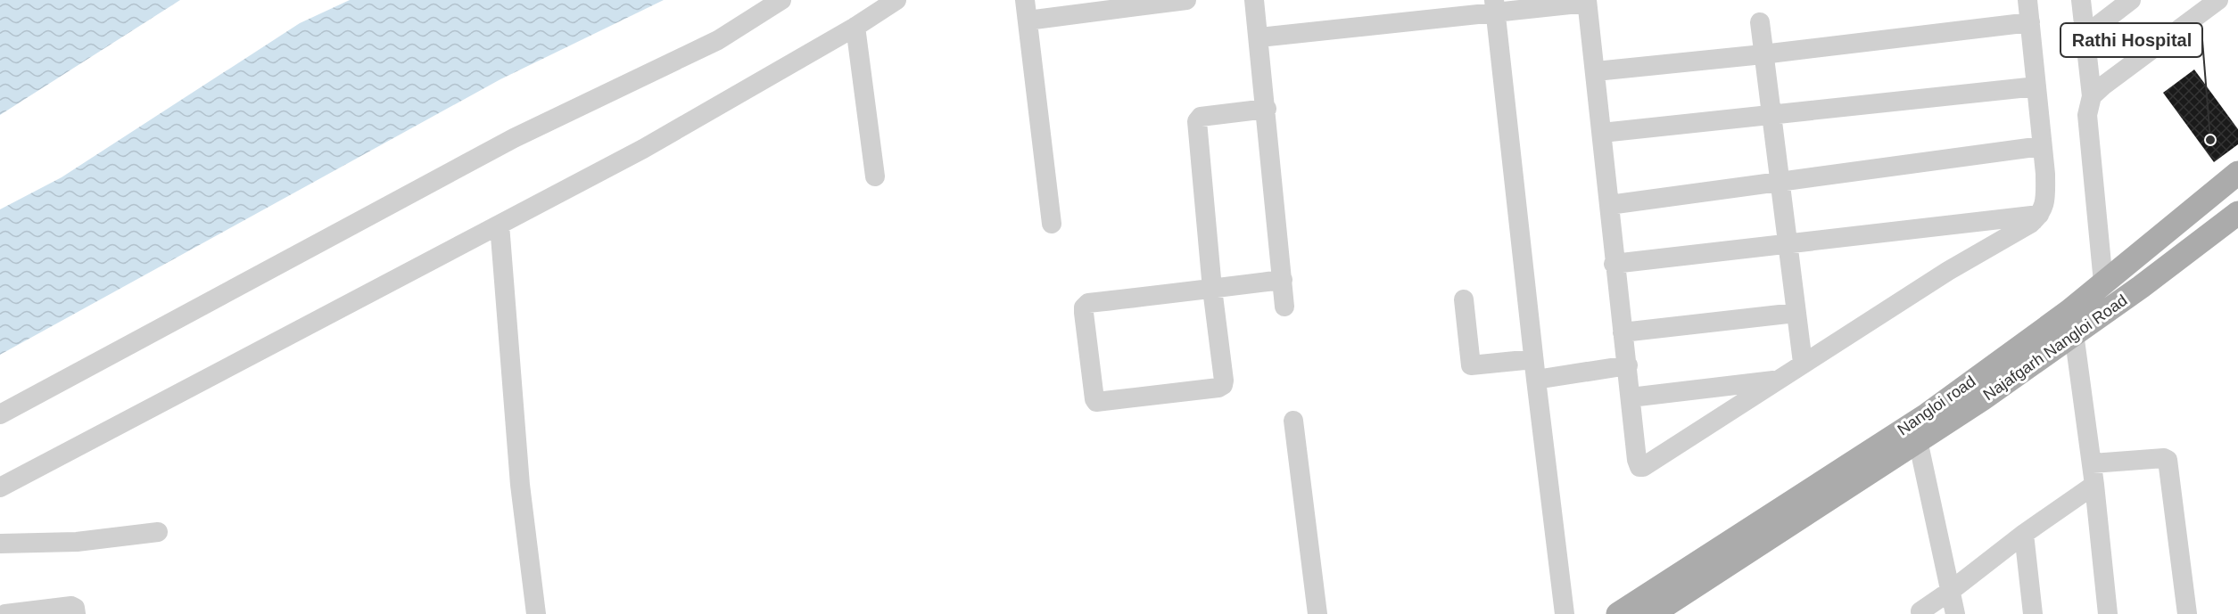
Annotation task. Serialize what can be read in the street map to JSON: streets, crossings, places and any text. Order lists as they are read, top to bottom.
{
  "streets": {
    "main road": ["Najafgarh Nangloi Road", "Nangloi road"]
  },
  "crossings": [
    ["Najafgarh Nangloi Road", "Nangloi road"]
  ],
  "places": ["Rathi Hospital"]
}
